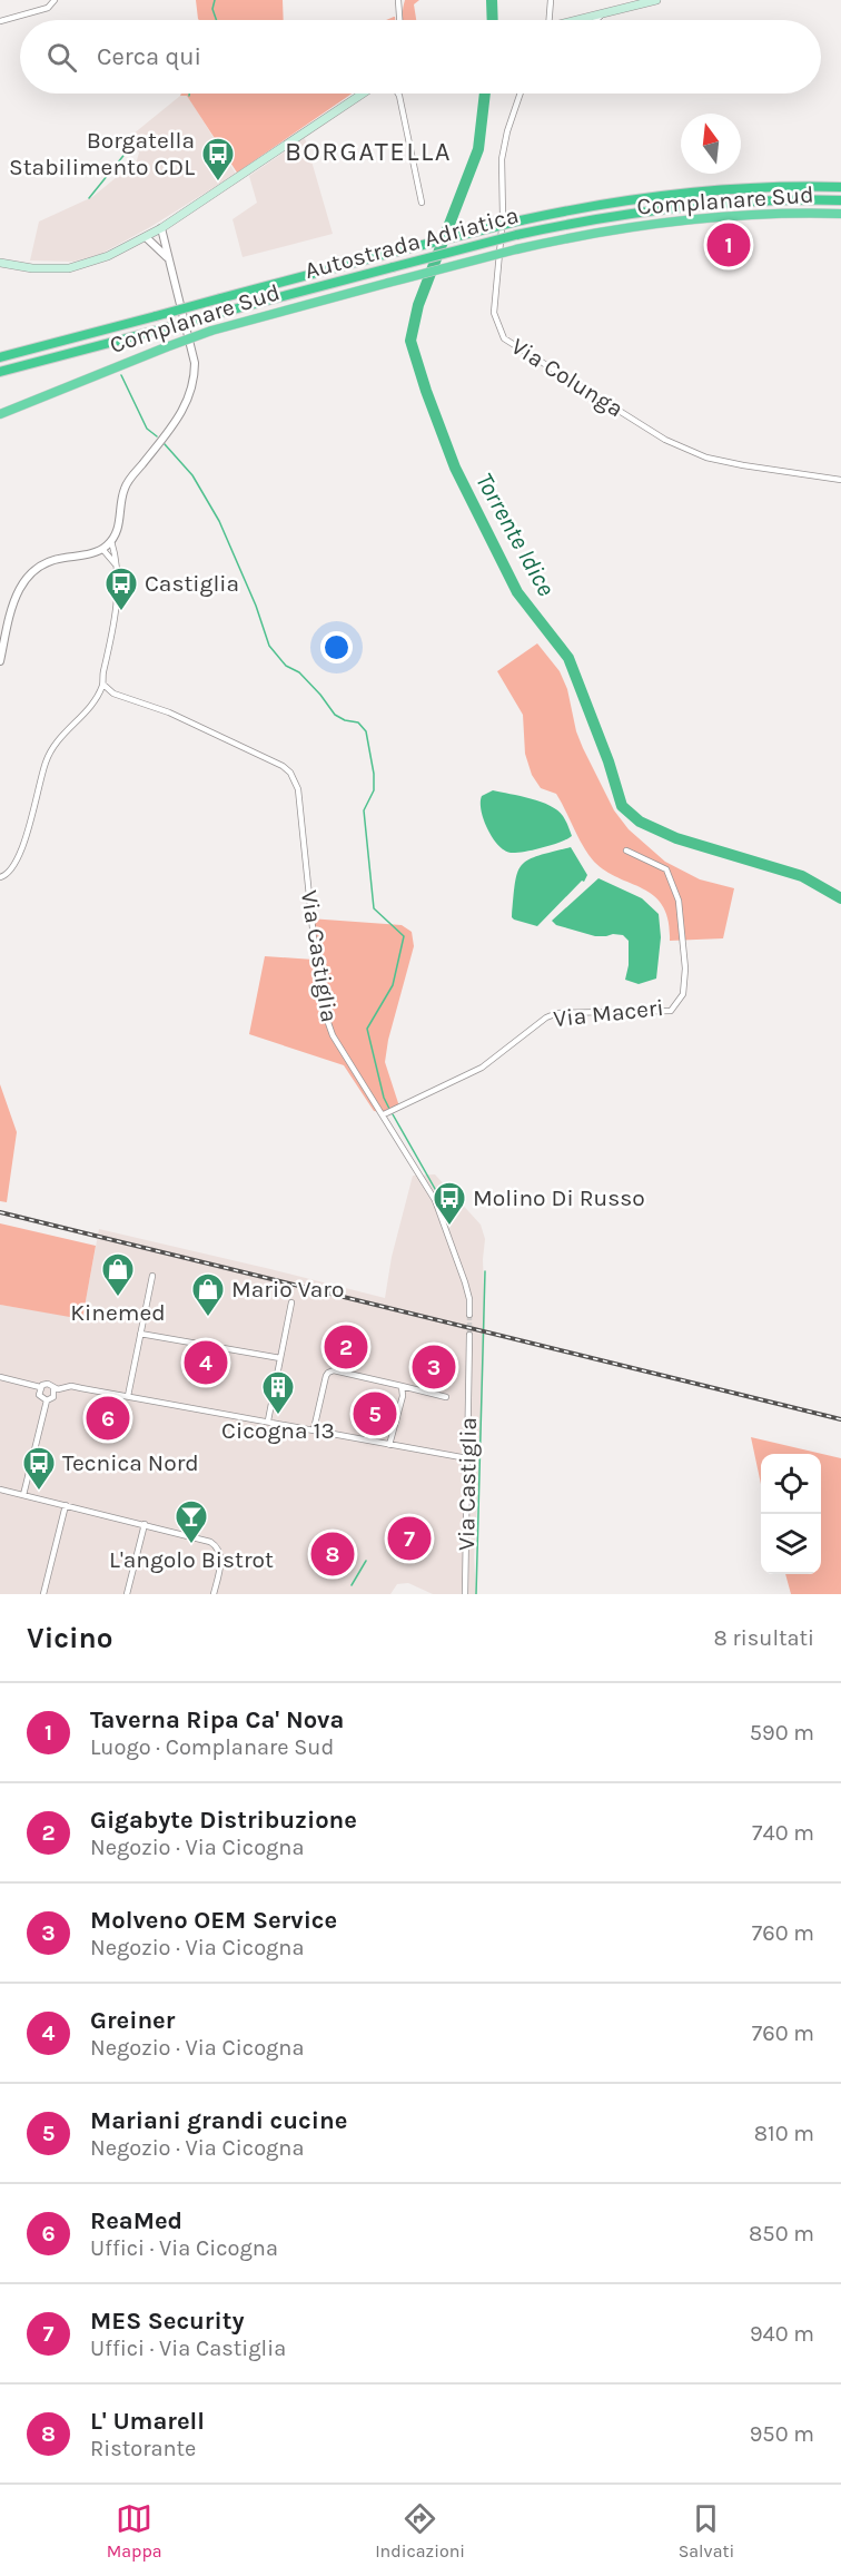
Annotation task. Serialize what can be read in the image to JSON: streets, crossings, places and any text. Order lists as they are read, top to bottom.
{
  "streets": {
    "highway": ["Complanare Sud", "Autostrada Adriatica"],
    "street": ["Via Colunga", "Via Castiglia", "Via Maceri"]
  },
  "crossings": [
    ["Via Castiglia", "Via Maceri"]
  ],
  "districts": ["BORGATELLA"],
  "water": ["Torrente Idice"],
  "places": {
    "bus stop": [
      "Borgatella Stabilimento CDL",
      "Castiglia",
      "Molino Di Russo",
      "Tecnica Nord"
    ],
    "shop": ["Kinemed", "Mario Varo"],
    "building": ["Cicogna 13"],
    "bar": ["L'angolo Bistrot"]
  },
  "north": "top",
  "page": {
    "search": "Cerca qui",
    "pins": [
      "1",
      "2",
      "4",
      "3",
      "5",
      "6",
      "7",
      "8"
    ],
    "heading": ["Vicino", "8 risultati"],
    "list": [
      {
        "mark": "1",
        "name": "Taverna Ripa Ca' Nova",
        "note": "Luogo · Complanare Sud",
        "value": "590 m"
      },
      {
        "mark": "2",
        "name": "Gigabyte Distribuzione",
        "note": "Negozio · Via Cicogna",
        "value": "740 m"
      },
      {
        "mark": "3",
        "name": "Molveno OEM Service",
        "note": "Negozio · Via Cicogna",
        "value": "760 m"
      },
      {
        "mark": "4",
        "name": "Greiner",
        "note": "Negozio · Via Cicogna",
        "value": "760 m"
      },
      {
        "mark": "5",
        "name": "Mariani grandi cucine",
        "note": "Negozio · Via Cicogna",
        "value": "810 m"
      },
      {
        "mark": "6",
        "name": "ReaMed",
        "note": "Uffici · Via Cicogna",
        "value": "850 m"
      },
      {
        "mark": "7",
        "name": "MES Security",
        "note": "Uffici · Via Castiglia",
        "value": "940 m"
      },
      {
        "mark": "8",
        "name": "L' Umarell",
        "note": "Ristorante",
        "value": "950 m"
      }
    ],
    "nav": ["Mappa", "Indicazioni", "Salvati"]
  }
}
